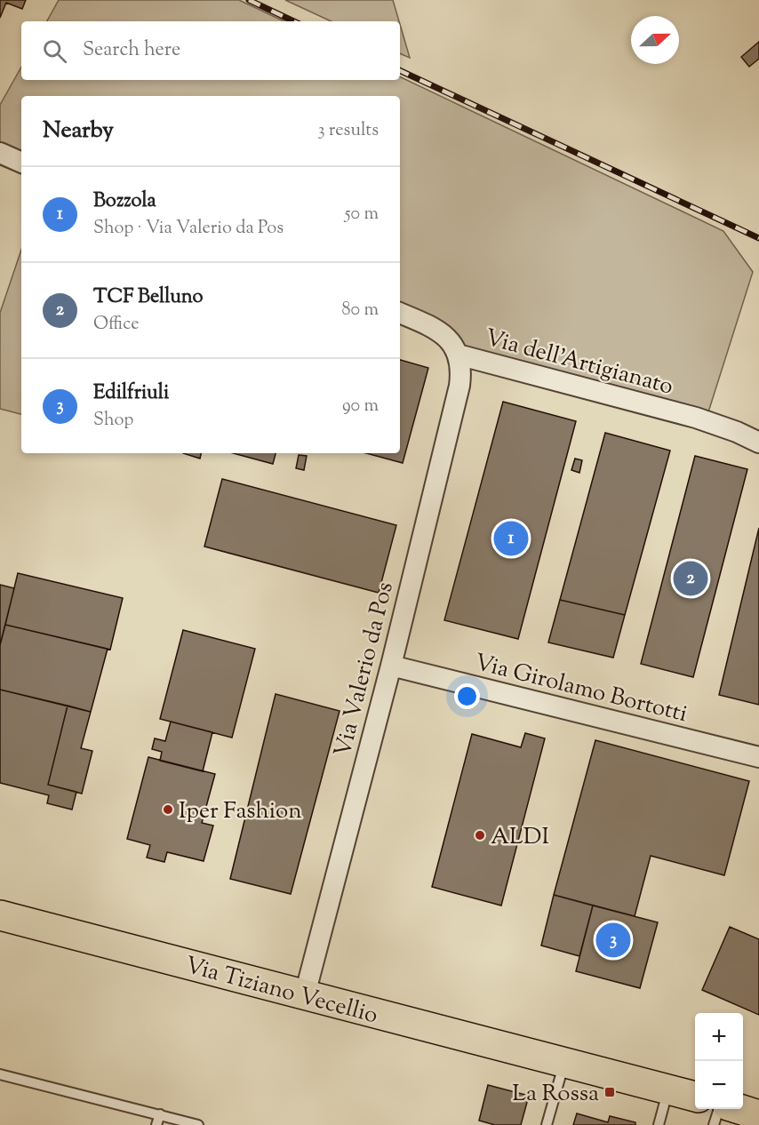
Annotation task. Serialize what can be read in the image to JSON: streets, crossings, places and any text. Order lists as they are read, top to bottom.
{
  "streets": {
    "main road": ["Via Tiziano Vecellio"],
    "street": ["Via dell'Artigianato", "Via Valerio da Pos", "Via Girolamo Bortotti"]
  },
  "crossings": [
    ["Via dell'Artigianato", "Via Valerio da Pos"],
    ["Via Valerio da Pos", "Via Girolamo Bortotti"],
    ["Via Valerio da Pos", "Via Tiziano Vecellio"]
  ],
  "places": {
    "other": ["Iper Fashion", "ALDI"],
    "transit": ["La Rossa"]
  },
  "north": "right",
  "page": {
    "search": "Search here",
    "heading": ["Nearby", "3 results"],
    "list": [
      {
        "mark": "1",
        "name": "Bozzola",
        "note": "Shop · Via Valerio da Pos",
        "value": "50 m"
      },
      {
        "mark": "2",
        "name": "TCF Belluno",
        "note": "Office",
        "value": "80 m"
      },
      {
        "mark": "3",
        "name": "Edilfriuli",
        "note": "Shop",
        "value": "90 m"
      }
    ],
    "pins": ["1", "2", "3"],
    "map_buttons": ["+", "−"]
  }
}
